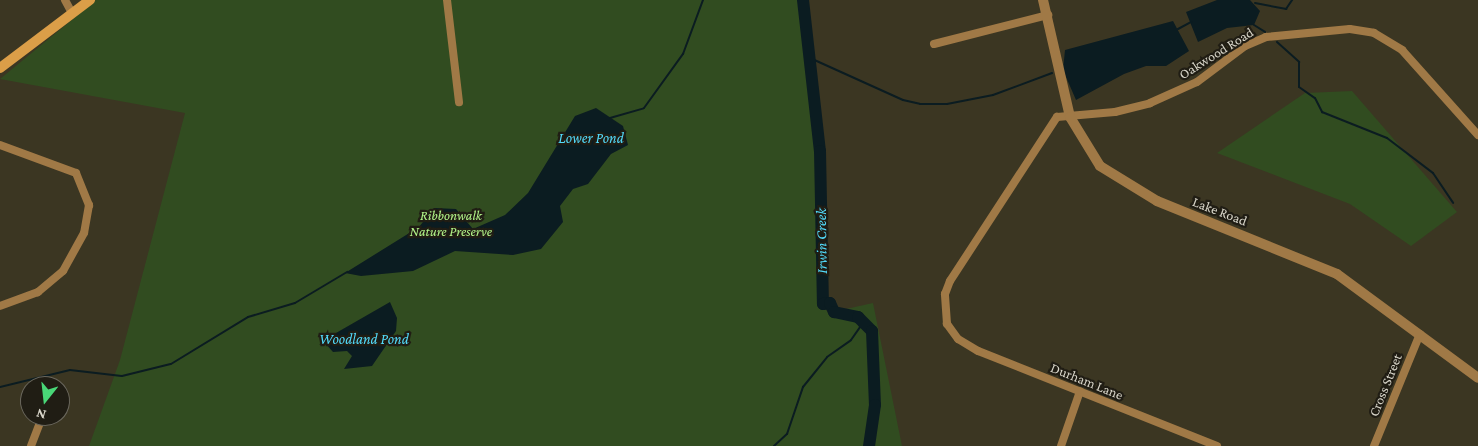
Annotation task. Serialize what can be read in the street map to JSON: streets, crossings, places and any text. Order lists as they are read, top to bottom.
{
  "streets": {
    "street": [
      "Oakwood Road",
      "Lake Road",
      "Durham Lane",
      "Cross Street"
    ]
  },
  "crossings": [
    ["Oakwood Road", "Lake Road"],
    ["Oakwood Road", "Durham Lane"],
    ["Lake Road", "Durham Lane"],
    ["Lake Road", "Cross Street"]
  ],
  "water": ["Lower Pond", "Irwin Creek", "Woodland Pond"],
  "parks": ["Ribbonwalk Nature Preserve"],
  "north": "bottom"
}
